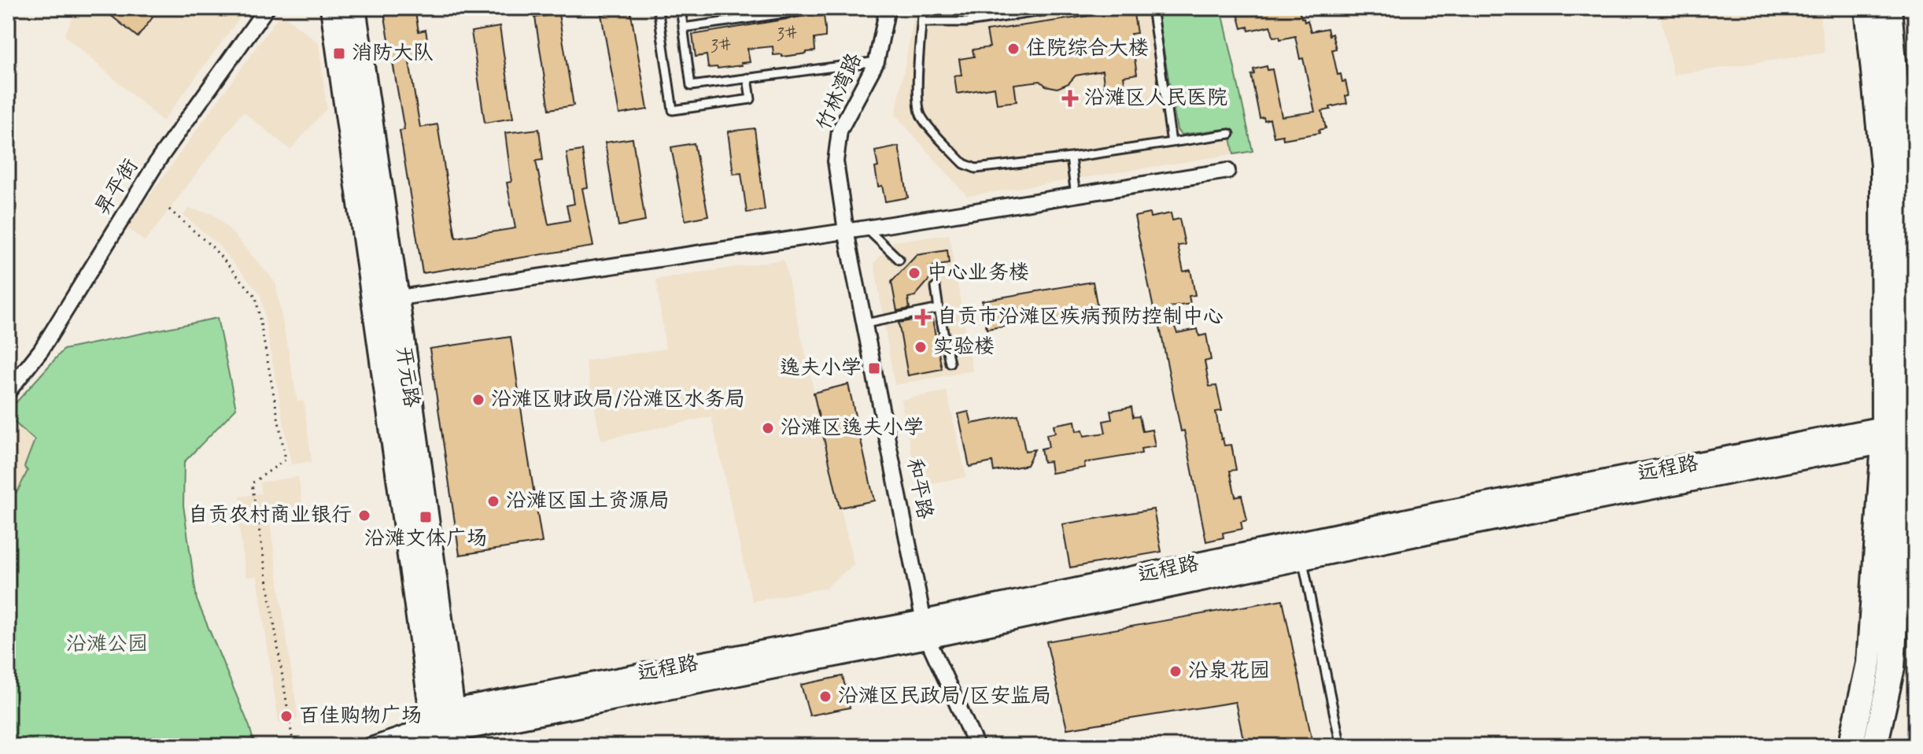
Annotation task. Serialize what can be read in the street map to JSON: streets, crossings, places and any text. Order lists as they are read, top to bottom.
{
  "streets": {
    "main road": ["开元路", "远程路"],
    "street": ["竹林湾路", "昇平街", "和平路"]
  },
  "crossings": [
    ["竹林湾路", "和平路"],
    ["开元路", "远程路"],
    ["远程路", "和平路"]
  ],
  "parks": ["沿滩公园"],
  "places": {
    "other": [
      "住院综合大楼",
      "中心业务楼",
      "实验楼",
      "沿滩区财政局/沿滩区水务局",
      "沿滩区逸夫小学",
      "沿滩区国土资源局",
      "自贡农村商业银行",
      "沿泉花园",
      "沿滩区民政局/区安监局",
      "百佳购物广场"
    ],
    "transit": ["消防大队", "逸夫小学", "沿滩文体广场"],
    "health": ["沿滩区人民医院", "自贡市沿滩区疾病预防控制中心"]
  },
  "house_numbers": ["3#", "3#"]
}
